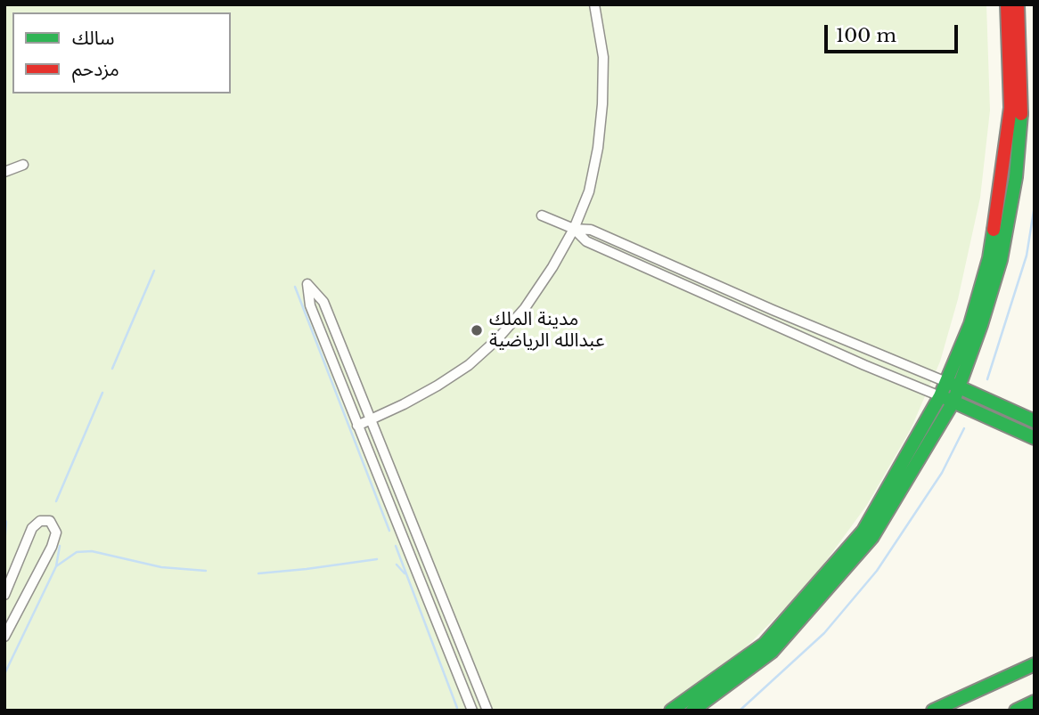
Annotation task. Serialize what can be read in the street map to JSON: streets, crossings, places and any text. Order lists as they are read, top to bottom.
{
  "places": ["مدينة الملك عبدالله الرياضية"],
  "legend": ["سالك", "مزدحم"],
  "scale_bar": "100 m"
}
